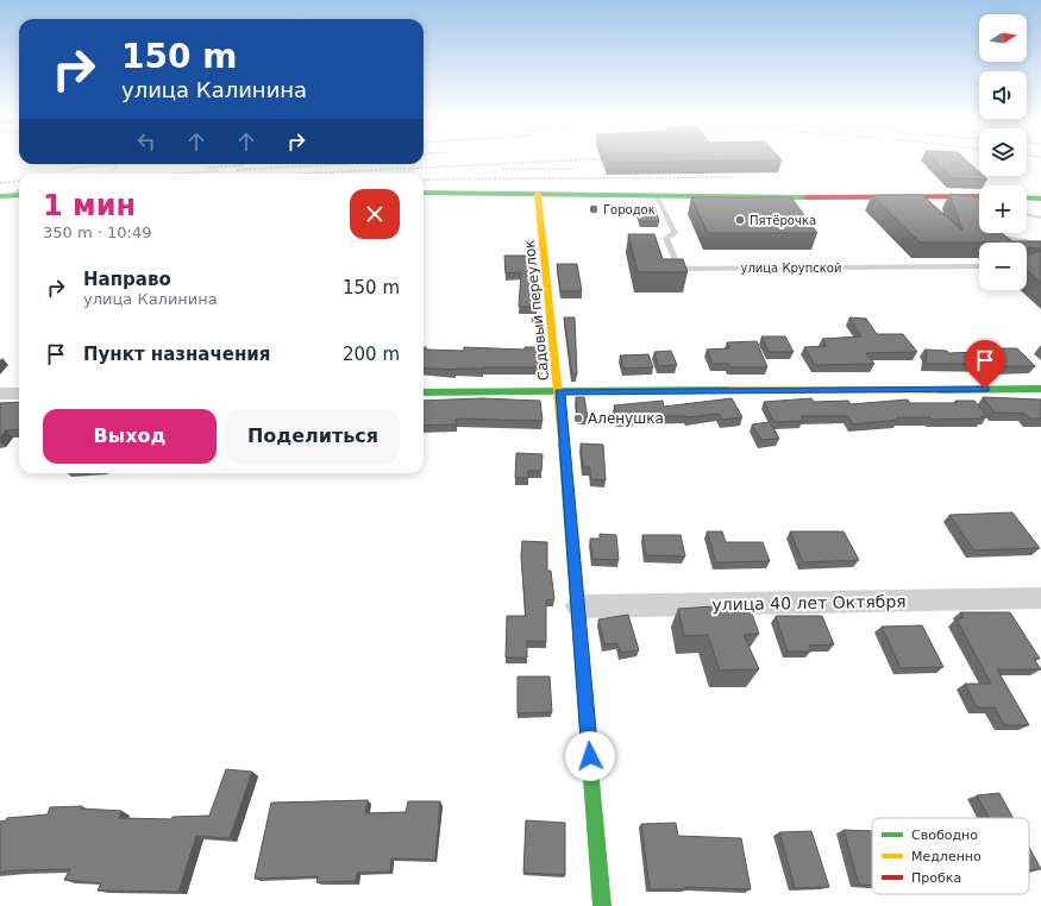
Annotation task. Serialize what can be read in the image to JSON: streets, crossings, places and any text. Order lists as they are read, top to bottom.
{
  "streets": {
    "street": ["Садовый переулок", "улица 40 лет Октября"],
    "lane": ["улица Крупской"]
  },
  "crossings": [
    ["Садовый переулок", "улица 40 лет Октября"]
  ],
  "places": ["Городок", "Пятёрочка", "Аленушка"],
  "legend": ["Свободно", "Медленно", "Пробка"],
  "north": "right",
  "page": {
    "map_buttons": ["+", "−"],
    "turn": ["150 m", "улица Калинина"],
    "heading": ["1 мин", "350 m · 10:49"],
    "list": [
      {
        "name": "Направо",
        "note": "улица Калинина",
        "value": "150 m"
      },
      {
        "name": "Пункт назначения",
        "value": "200 m"
      }
    ],
    "buttons": ["Выход", "Поделиться"]
  }
}
